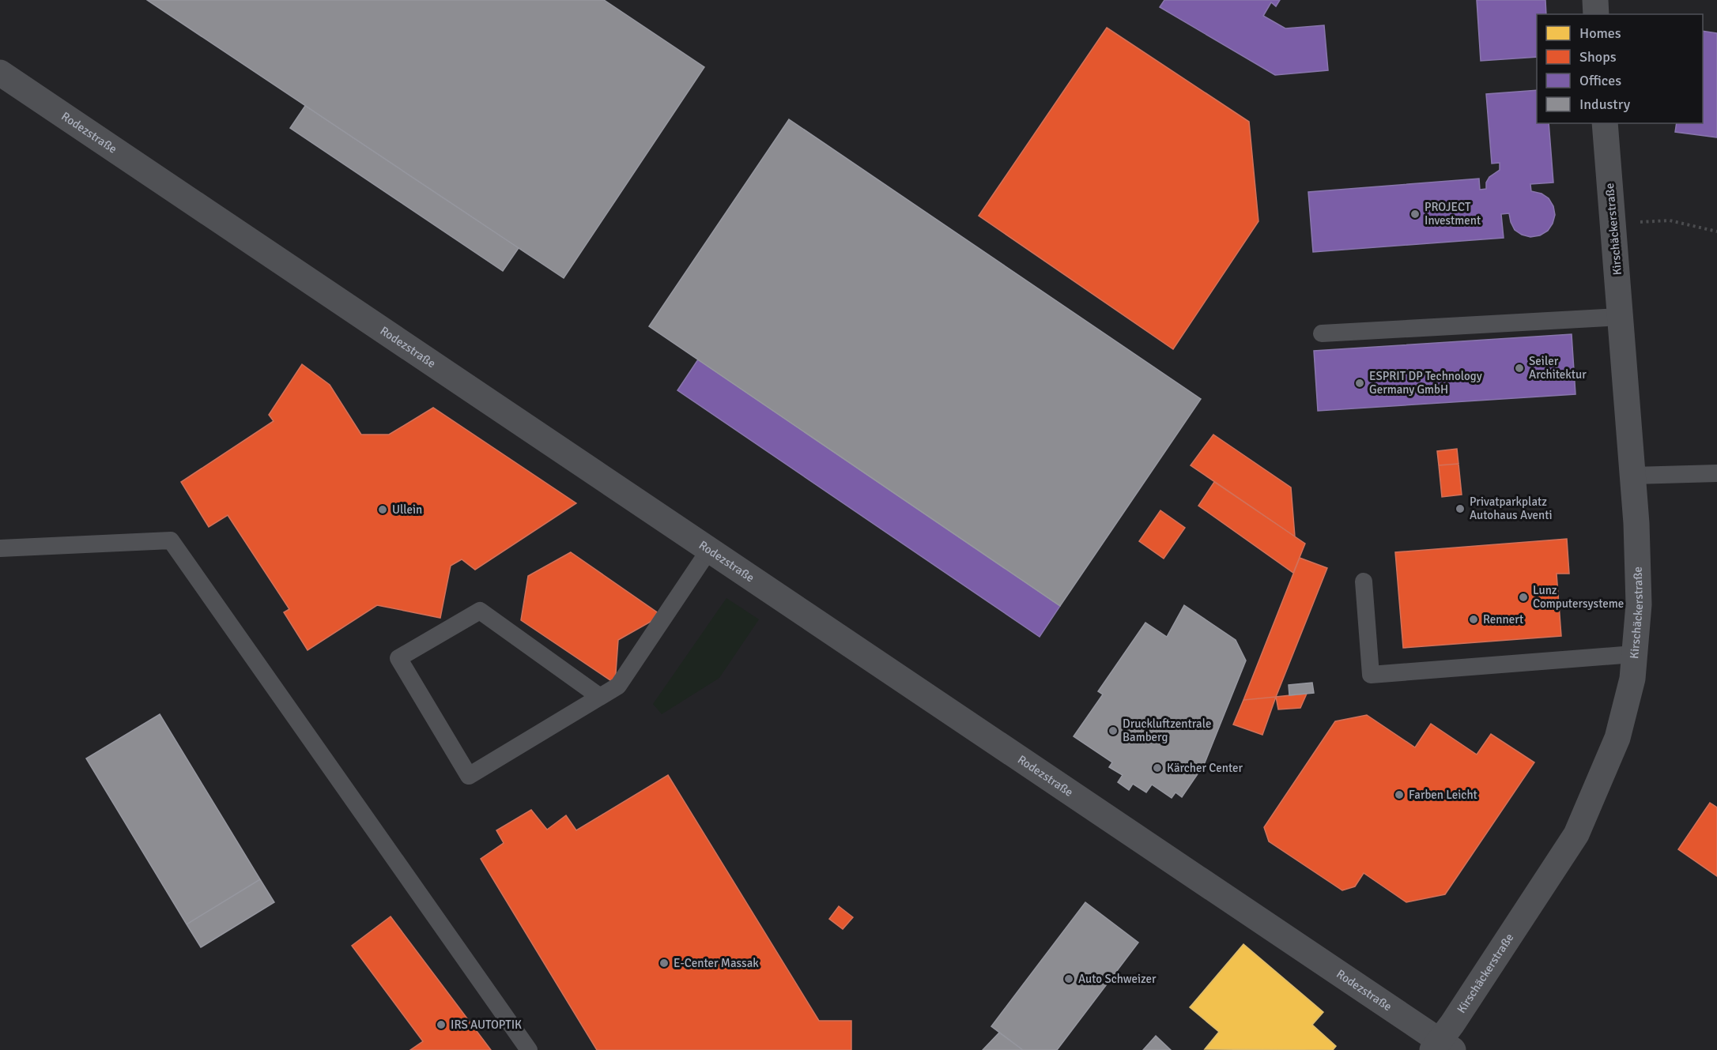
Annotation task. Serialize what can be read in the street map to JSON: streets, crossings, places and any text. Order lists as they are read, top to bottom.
{
  "streets": {
    "street": ["Rodezstraße", "Kirschäckerstraße"]
  },
  "crossings": [
    ["Rodezstraße", "Kirschäckerstraße"]
  ],
  "places": [
    "PROJECT Investment",
    "Seiler Architektur",
    "ESPRIT DP Technology Germany GmbH",
    "Privatparkplatz Autohaus Aventi",
    "Ullein",
    "Lunz Computersysteme",
    "Rennert",
    "Druckluftzentrale Bamberg",
    "Kärcher Center",
    "Farben Leicht",
    "E-Center Massak",
    "Auto Schweizer",
    "IRS AUTOPTIK"
  ],
  "legend": [
    "Homes",
    "Shops",
    "Offices",
    "Industry"
  ]
}
